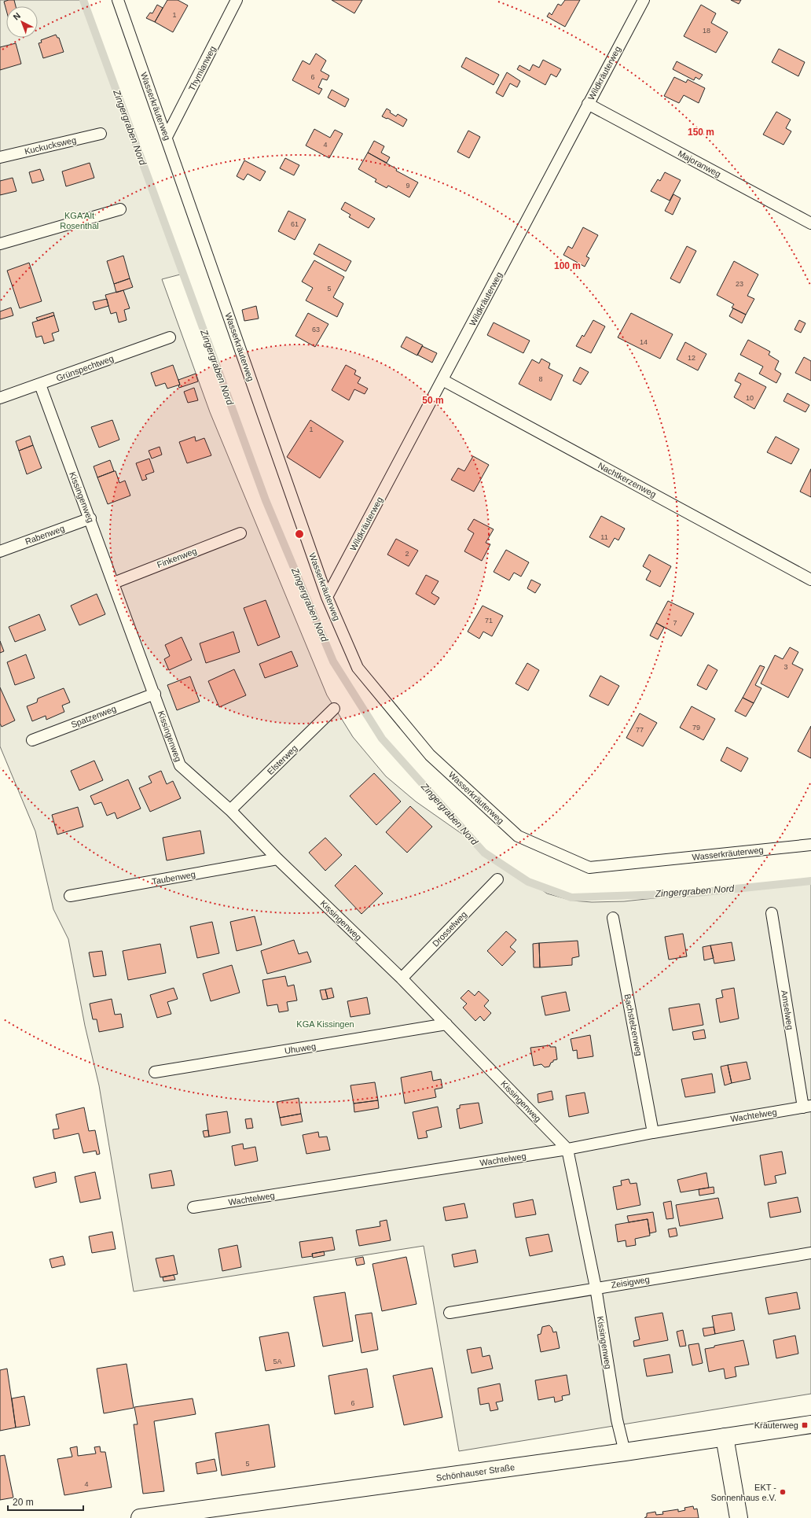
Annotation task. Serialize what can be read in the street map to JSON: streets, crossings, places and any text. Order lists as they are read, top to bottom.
{
  "streets": {
    "street": ["Schönhauser Straße"],
    "lane": [
      "Thymianweg",
      "Wildkräuterweg",
      "Wasserkräuterweg",
      "Kuckucksweg",
      "Majoranweg",
      "Grünspechtweg",
      "Nachtkerzenweg",
      "Kissingenweg",
      "Rabenweg",
      "Finkenweg",
      "Spatzenweg",
      "Elsterweg",
      "Taubenweg",
      "Drosselweg",
      "Amselweg",
      "Bachstelzenweg",
      "Uhuweg",
      "Wachtelweg",
      "Zeisigweg"
    ]
  },
  "crossings": [
    ["Thymianweg", "Wasserkräuterweg"],
    ["Wildkräuterweg", "Wasserkräuterweg"],
    ["Wildkräuterweg", "Majoranweg"],
    ["Wildkräuterweg", "Nachtkerzenweg"],
    ["Grünspechtweg", "Kissingenweg"],
    ["Kissingenweg", "Rabenweg"],
    ["Kissingenweg", "Finkenweg"],
    ["Kissingenweg", "Spatzenweg"],
    ["Kissingenweg", "Elsterweg"],
    ["Kissingenweg", "Taubenweg"],
    ["Kissingenweg", "Drosselweg"],
    ["Kissingenweg", "Uhuweg"],
    ["Kissingenweg", "Wachtelweg"],
    ["Kissingenweg", "Zeisigweg"],
    ["Kissingenweg", "Schönhauser Straße"],
    ["Amselweg", "Wachtelweg"],
    ["Bachstelzenweg", "Wachtelweg"]
  ],
  "water": ["Zingergraben Nord"],
  "parks": ["KGA Alt Rosenthal", "KGA Kissingen"],
  "places": {
    "transit": ["Kräuterweg"],
    "other": ["EKT - Sonnenhaus e.V."]
  },
  "house_numbers": [
    "1",
    "18",
    "6",
    "4",
    "9",
    "61",
    "23",
    "5",
    "63",
    "14",
    "12",
    "8",
    "10",
    "1",
    "11",
    "2",
    "71",
    "7",
    "3",
    "79",
    "77",
    "5A",
    "6",
    "5",
    "4"
  ],
  "scale_bar": "20 m",
  "north": "top left",
  "rings": ["150 m", "100 m", "50 m"]
}
